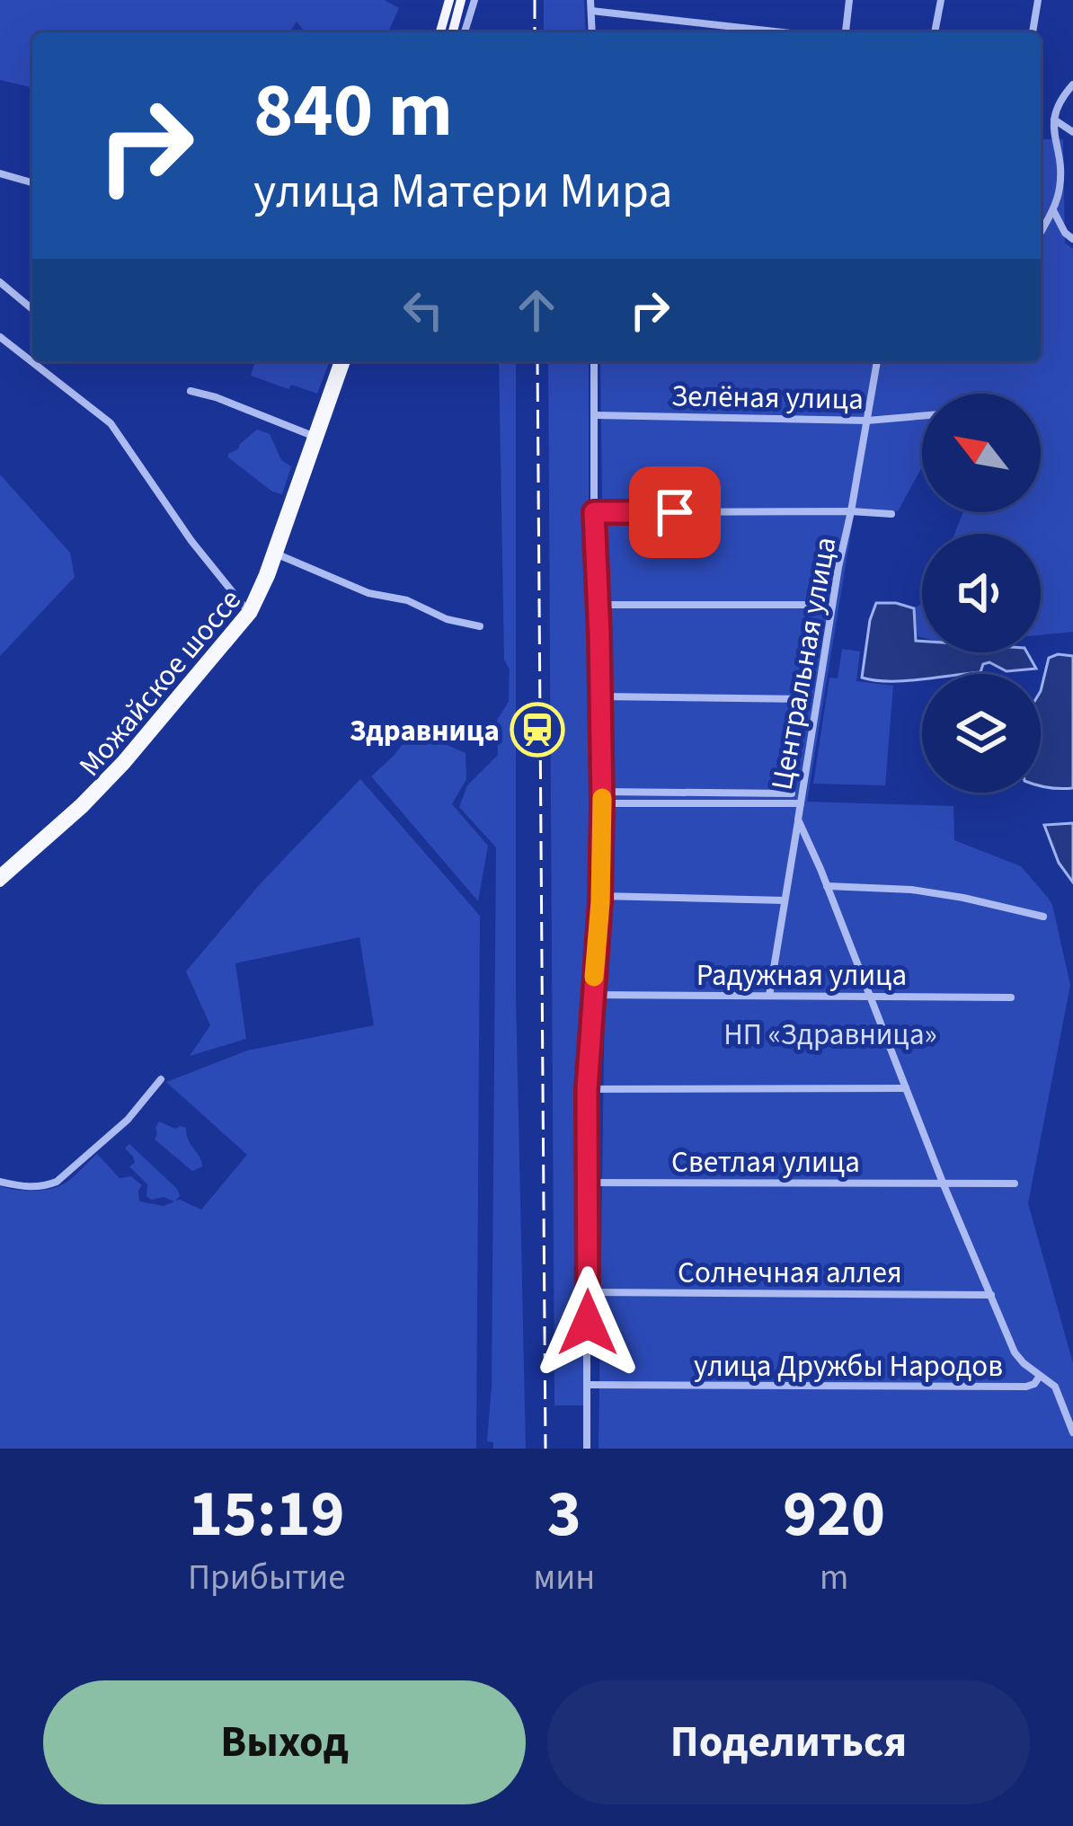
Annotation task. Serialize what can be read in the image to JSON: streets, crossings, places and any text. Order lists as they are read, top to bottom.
{
  "streets": {
    "main road": ["Можайское шоссе"],
    "street": [
      "Зелёная улица",
      "Центральная улица",
      "Радужная улица",
      "Светлая улица",
      "Солнечная аллея",
      "улица Дружбы Народов"
    ]
  },
  "crossings": [
    ["Зелёная улица", "Центральная улица"],
    ["Центральная улица", "Радужная улица"],
    ["Центральная улица", "Светлая улица"],
    ["Центральная улица", "Солнечная аллея"],
    ["Центральная улица", "улица Дружбы Народов"]
  ],
  "parks": ["НП «Здравница»"],
  "places": {
    "station": ["Здравница"]
  },
  "north": "top left",
  "page": {
    "turn": ["840 m", "улица Матери Мира"],
    "eta": [
      "15:19",
      "Прибытие",
      "3",
      "мин",
      "920",
      "m"
    ],
    "buttons": ["Выход", "Поделиться"]
  }
}
